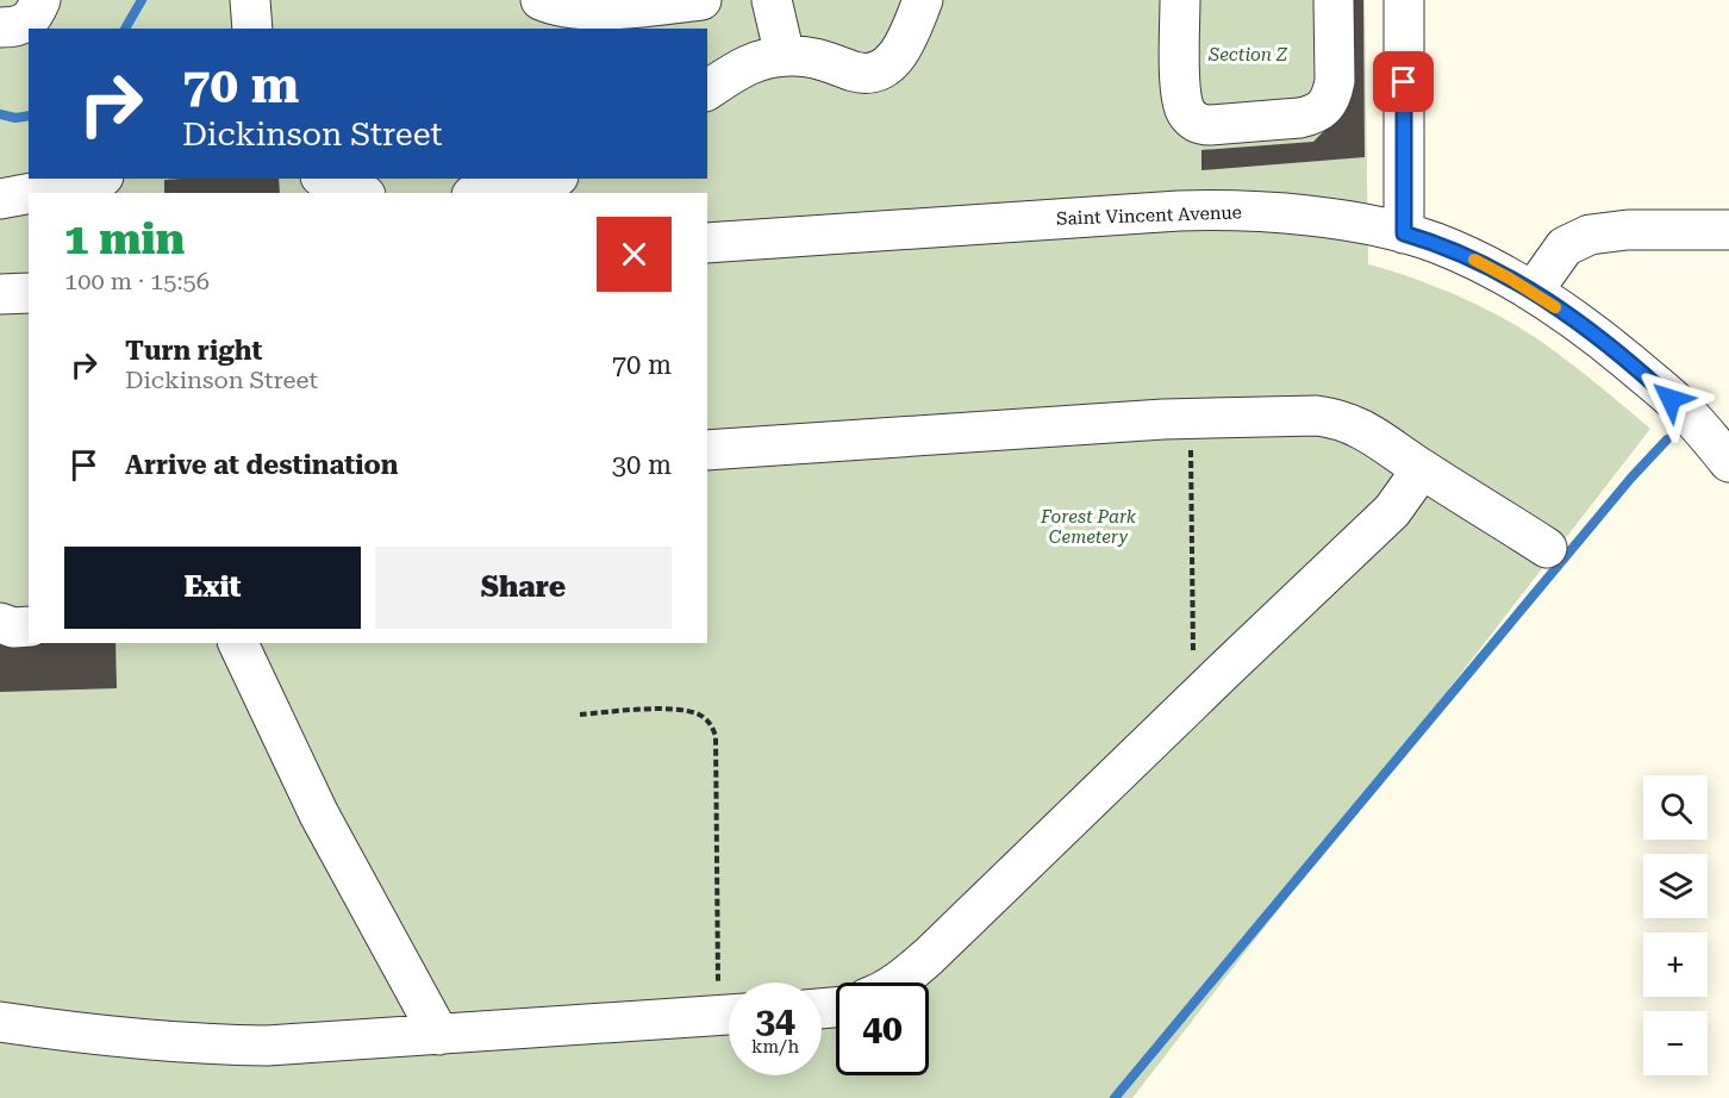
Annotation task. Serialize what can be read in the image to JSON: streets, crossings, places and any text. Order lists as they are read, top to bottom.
{
  "streets": {
    "street": ["Saint Vincent Avenue"]
  },
  "parks": ["Section Z", "Forest Park Cemetery"],
  "page": {
    "turn": ["70 m", "Dickinson Street"],
    "heading": ["1 min", "100 m · 15:56"],
    "list": [
      {
        "name": "Turn right",
        "note": "Dickinson Street",
        "value": "70 m"
      },
      {
        "name": "Arrive at destination",
        "value": "30 m"
      }
    ],
    "buttons": ["Exit", "Share"],
    "map_buttons": ["+", "−"],
    "speed": "34 km/h",
    "limit": "40"
  }
}
